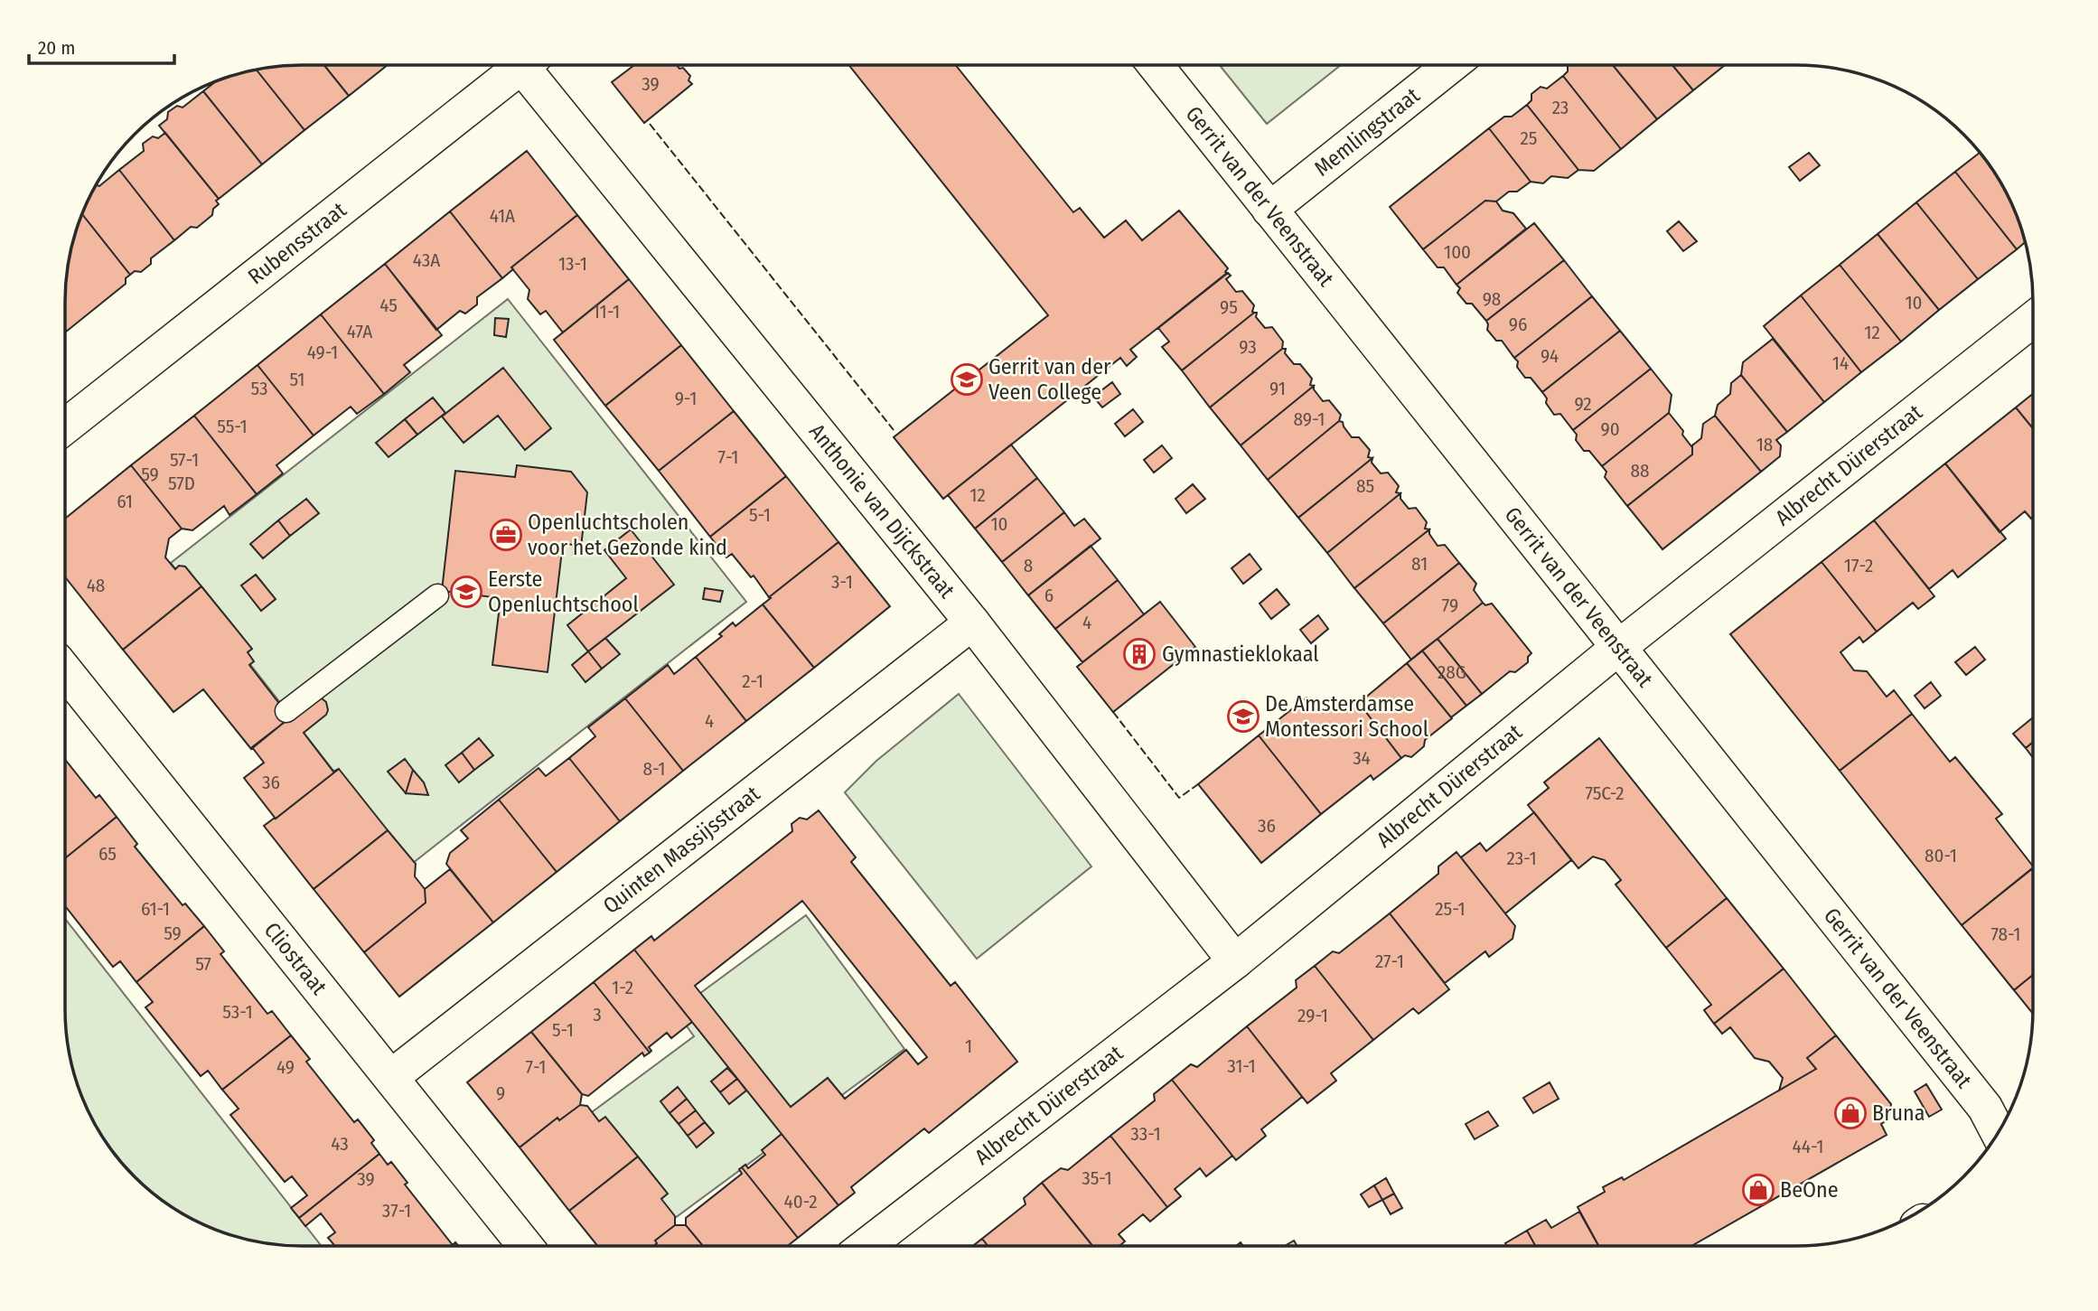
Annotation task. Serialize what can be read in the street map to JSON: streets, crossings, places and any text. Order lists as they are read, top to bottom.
{
  "streets": {
    "street": [
      "Memlingstraat",
      "Gerrit van der Veenstraat",
      "Rubensstraat",
      "Albrecht Dürerstraat",
      "Anthonie van Dijckstraat",
      "Quinten Massijsstraat",
      "Cliostraat"
    ]
  },
  "crossings": [
    ["Memlingstraat", "Gerrit van der Veenstraat"],
    ["Gerrit van der Veenstraat", "Albrecht Dürerstraat"],
    ["Albrecht Dürerstraat", "Anthonie van Dijckstraat"],
    ["Anthonie van Dijckstraat", "Quinten Massijsstraat"],
    ["Quinten Massijsstraat", "Cliostraat"]
  ],
  "places": {
    "school or university": ["Gerrit van der Veen College", "Eerste Openluchtschool", "De Amsterdamse Montessori School"],
    "office": ["Openluchtscholen voor het Gezonde kind"],
    "building": ["Gymnastieklokaal"],
    "shop": ["Bruna", "BeOne"]
  },
  "house_numbers": [
    "39",
    "23",
    "25",
    "41A",
    "100",
    "43A",
    "13-1",
    "98",
    "10",
    "45",
    "95",
    "11-1",
    "96",
    "47A",
    "12",
    "93",
    "49-1",
    "94",
    "14",
    "51",
    "53",
    "91",
    "9-1",
    "92",
    "89-1",
    "55-1",
    "90",
    "18",
    "7-1",
    "57-1",
    "88",
    "59",
    "57D",
    "85",
    "12",
    "61",
    "5-1",
    "10",
    "81",
    "8",
    "17-2",
    "3-1",
    "48",
    "6",
    "79",
    "4",
    "28G",
    "2-1",
    "4",
    "34",
    "8-1",
    "36",
    "75C-2",
    "36",
    "65",
    "80-1",
    "23-1",
    "61-1",
    "25-1",
    "59",
    "78-1",
    "27-1",
    "57",
    "1-2",
    "53-1",
    "3",
    "29-1",
    "5-1",
    "1",
    "31-1",
    "49",
    "7-1",
    "9",
    "33-1",
    "43",
    "44-1",
    "35-1",
    "39",
    "40-2",
    "37-1"
  ],
  "scale_bar": "20 m"
}
